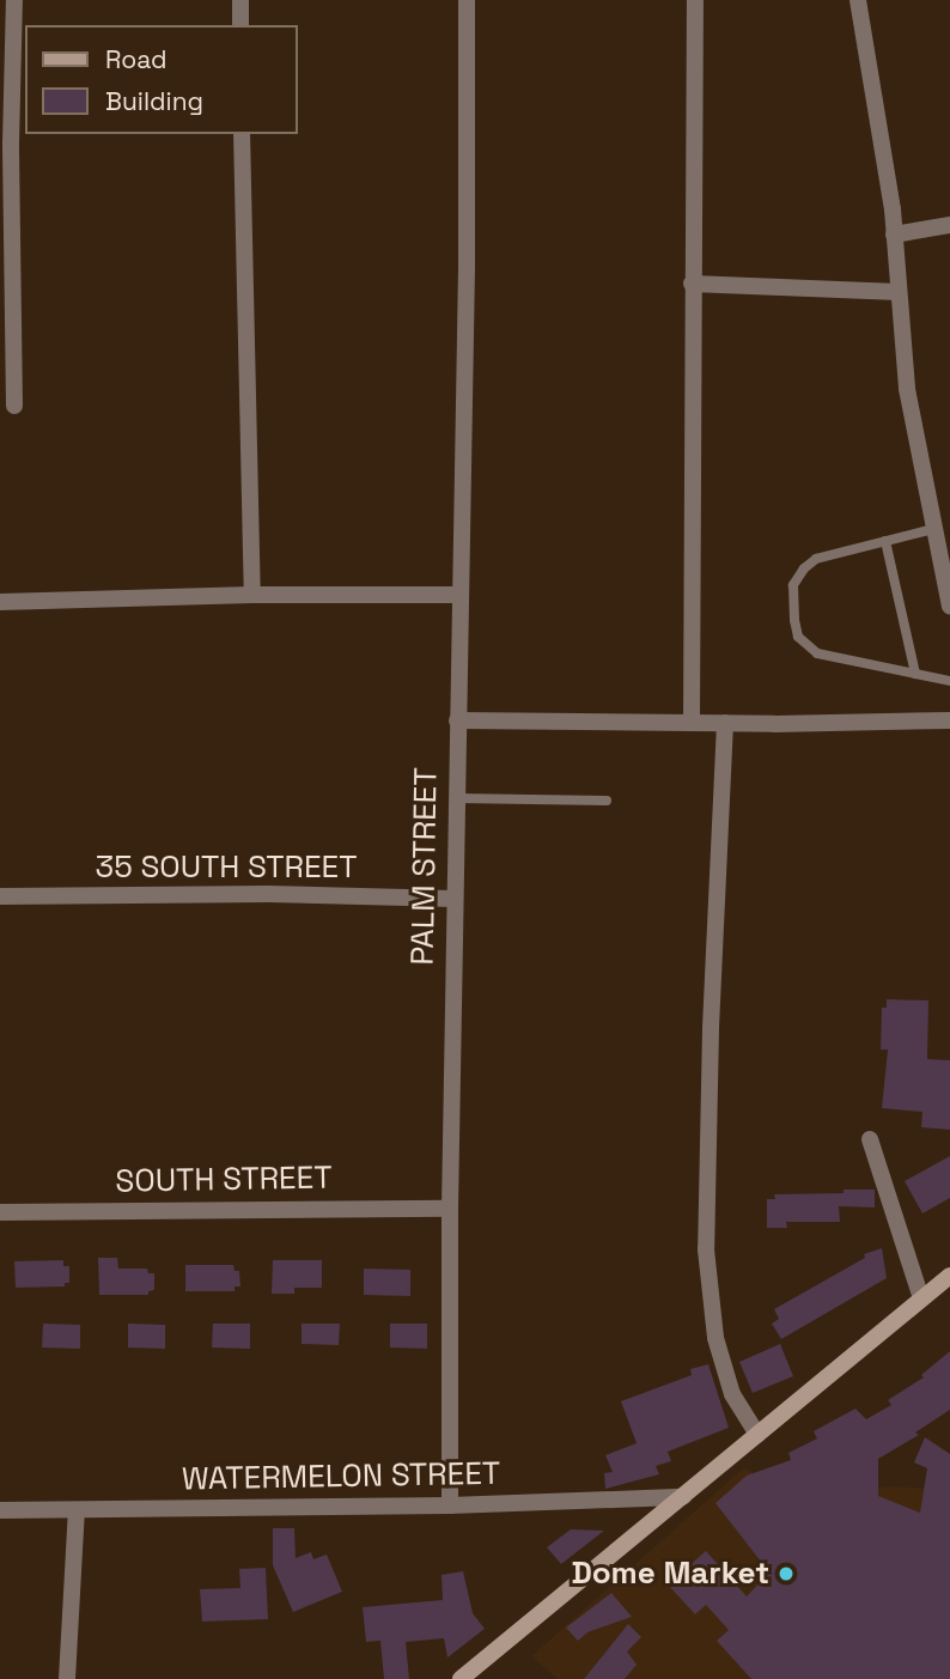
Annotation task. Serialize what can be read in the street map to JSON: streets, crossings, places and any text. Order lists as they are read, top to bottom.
{
  "streets": {
    "street": [
      "PALM STREET",
      "35 SOUTH STREET",
      "SOUTH STREET",
      "WATERMELON STREET"
    ]
  },
  "crossings": [
    ["PALM STREET", "35 SOUTH STREET"],
    ["PALM STREET", "SOUTH STREET"],
    ["PALM STREET", "WATERMELON STREET"]
  ],
  "places": ["Dome Market"],
  "legend": ["Road", "Building"]
}
